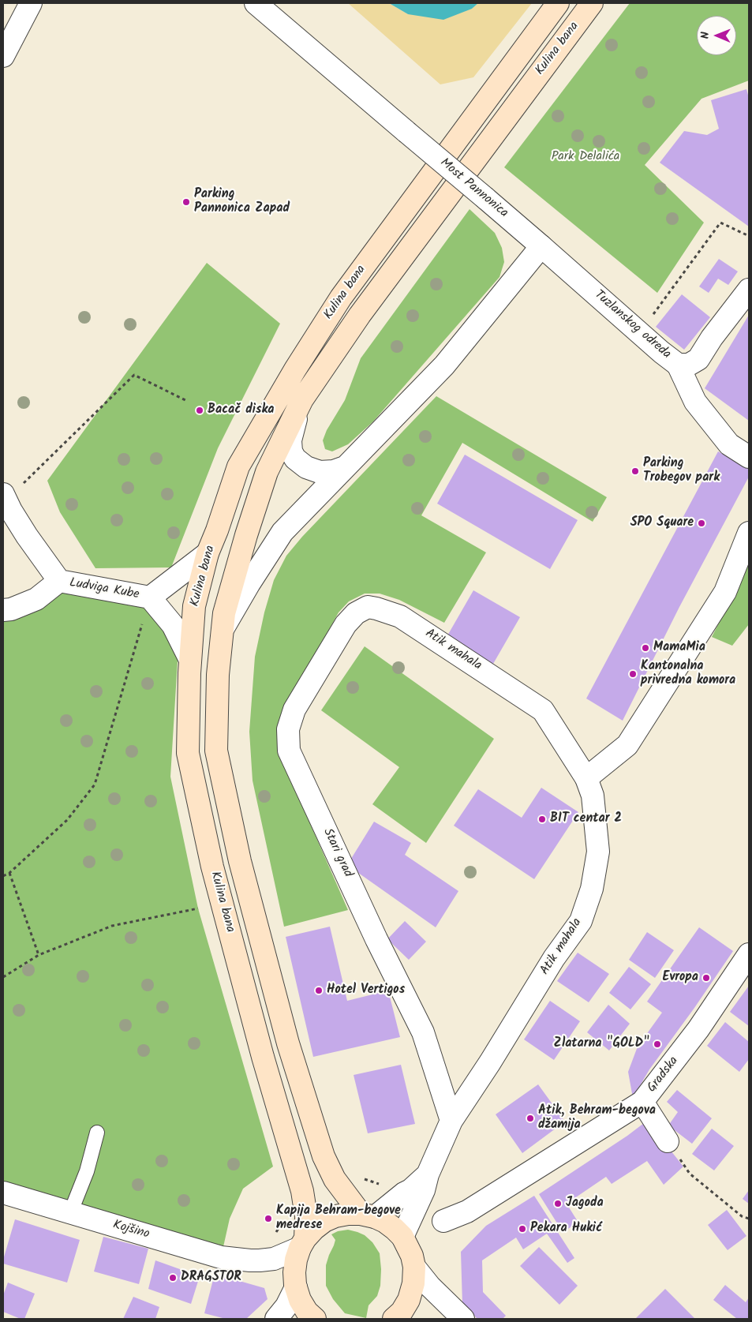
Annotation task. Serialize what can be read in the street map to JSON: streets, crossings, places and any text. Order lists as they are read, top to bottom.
{
  "streets": {
    "main road": ["Kulina bana"],
    "street": [
      "Most Pannonica",
      "Tuzlanskog odreda",
      "Ludviga Kube",
      "Atik mahala",
      "Stari grad",
      "Gradska",
      "Kojšino"
    ]
  },
  "crossings": [
    ["Most Pannonica", "Tuzlanskog odreda"],
    ["Atik mahala", "Stari grad"]
  ],
  "parks": ["Park Delalića"],
  "places": [
    "Parking Pannonica Zapad",
    "Bacač diska",
    "Parking Trobegov park",
    "SPO Square",
    "MamaMia",
    "Kantonalna privredna komora",
    "BIT centar 2",
    "Evropa",
    "Hotel Vertigos",
    "Zlatarna \"GOLD\"",
    "Atik, Behram-begova džamija",
    "Jagoda",
    "Kapija Behram-begove medrese",
    "Pekara Hukić",
    "DRAGSTOR"
  ],
  "north": "left"
}
